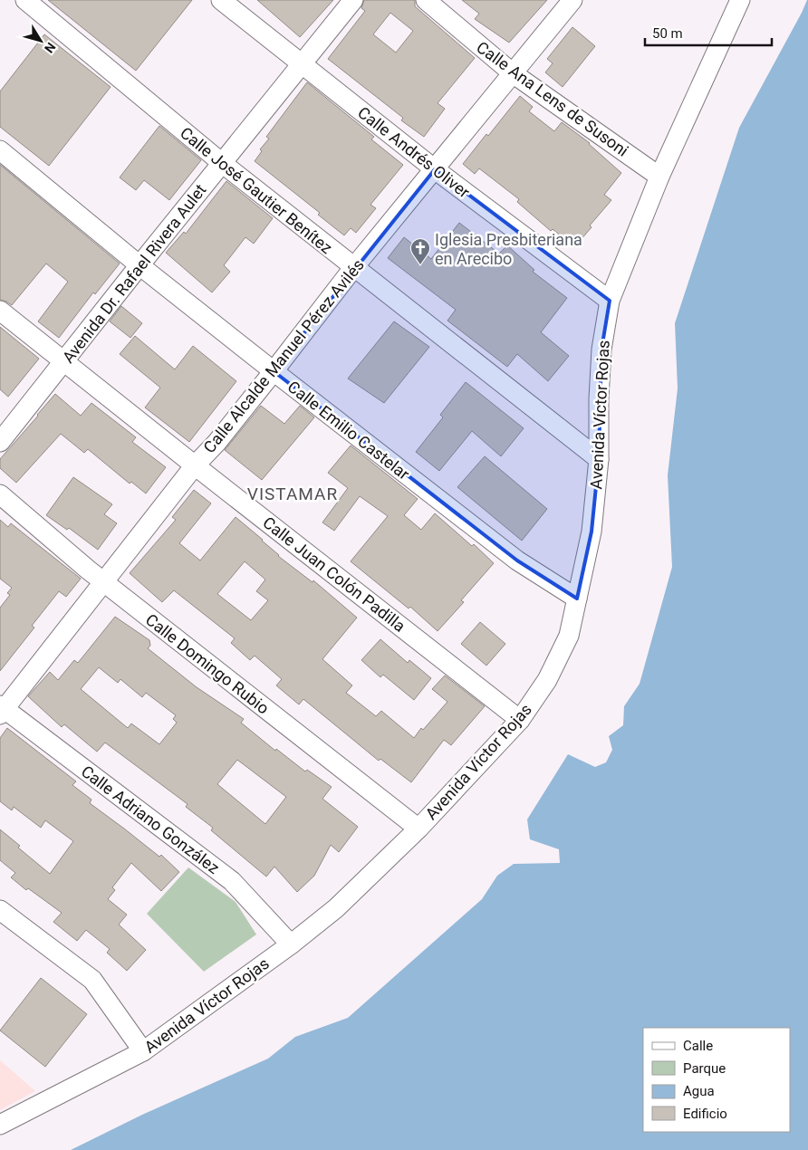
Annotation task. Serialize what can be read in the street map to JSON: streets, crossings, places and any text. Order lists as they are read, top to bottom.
{
  "streets": {
    "street": [
      "Calle Ana Lens de Susoni",
      "Calle Andrés Oliver",
      "Calle José Gautier Benítez",
      "Avenida Dr. Rafael Rivera Aulet",
      "Calle Alcalde Manuel Pérez Avilés",
      "Avenida Víctor Rojas",
      "Calle Emilio Castelar",
      "Calle Juan Colón Padilla",
      "Calle Domingo Rubio",
      "Calle Adriano González"
    ]
  },
  "crossings": [
    ["Calle Ana Lens de Susoni", "Calle Alcalde Manuel Pérez Avilés"],
    ["Calle Ana Lens de Susoni", "Avenida Víctor Rojas"],
    ["Calle Andrés Oliver", "Avenida Dr. Rafael Rivera Aulet"],
    ["Calle Andrés Oliver", "Calle Alcalde Manuel Pérez Avilés"],
    ["Calle Andrés Oliver", "Avenida Víctor Rojas"],
    ["Calle José Gautier Benítez", "Avenida Dr. Rafael Rivera Aulet"],
    ["Calle José Gautier Benítez", "Calle Alcalde Manuel Pérez Avilés"],
    ["Calle José Gautier Benítez", "Avenida Víctor Rojas"],
    ["Avenida Dr. Rafael Rivera Aulet", "Calle Emilio Castelar"],
    ["Avenida Dr. Rafael Rivera Aulet", "Calle Juan Colón Padilla"],
    ["Calle Alcalde Manuel Pérez Avilés", "Calle Emilio Castelar"],
    ["Calle Alcalde Manuel Pérez Avilés", "Calle Juan Colón Padilla"],
    ["Calle Alcalde Manuel Pérez Avilés", "Calle Domingo Rubio"],
    ["Calle Alcalde Manuel Pérez Avilés", "Calle Adriano González"],
    ["Avenida Víctor Rojas", "Calle Emilio Castelar"],
    ["Avenida Víctor Rojas", "Calle Juan Colón Padilla"],
    ["Avenida Víctor Rojas", "Calle Domingo Rubio"],
    ["Avenida Víctor Rojas", "Calle Adriano González"]
  ],
  "districts": ["VISTAMAR"],
  "places": {
    "church": ["Iglesia Presbiteriana en Arecibo"]
  },
  "legend": [
    "Calle",
    "Parque",
    "Agua",
    "Edificio"
  ],
  "scale_bar": "50 m",
  "north": "bottom right"
}
